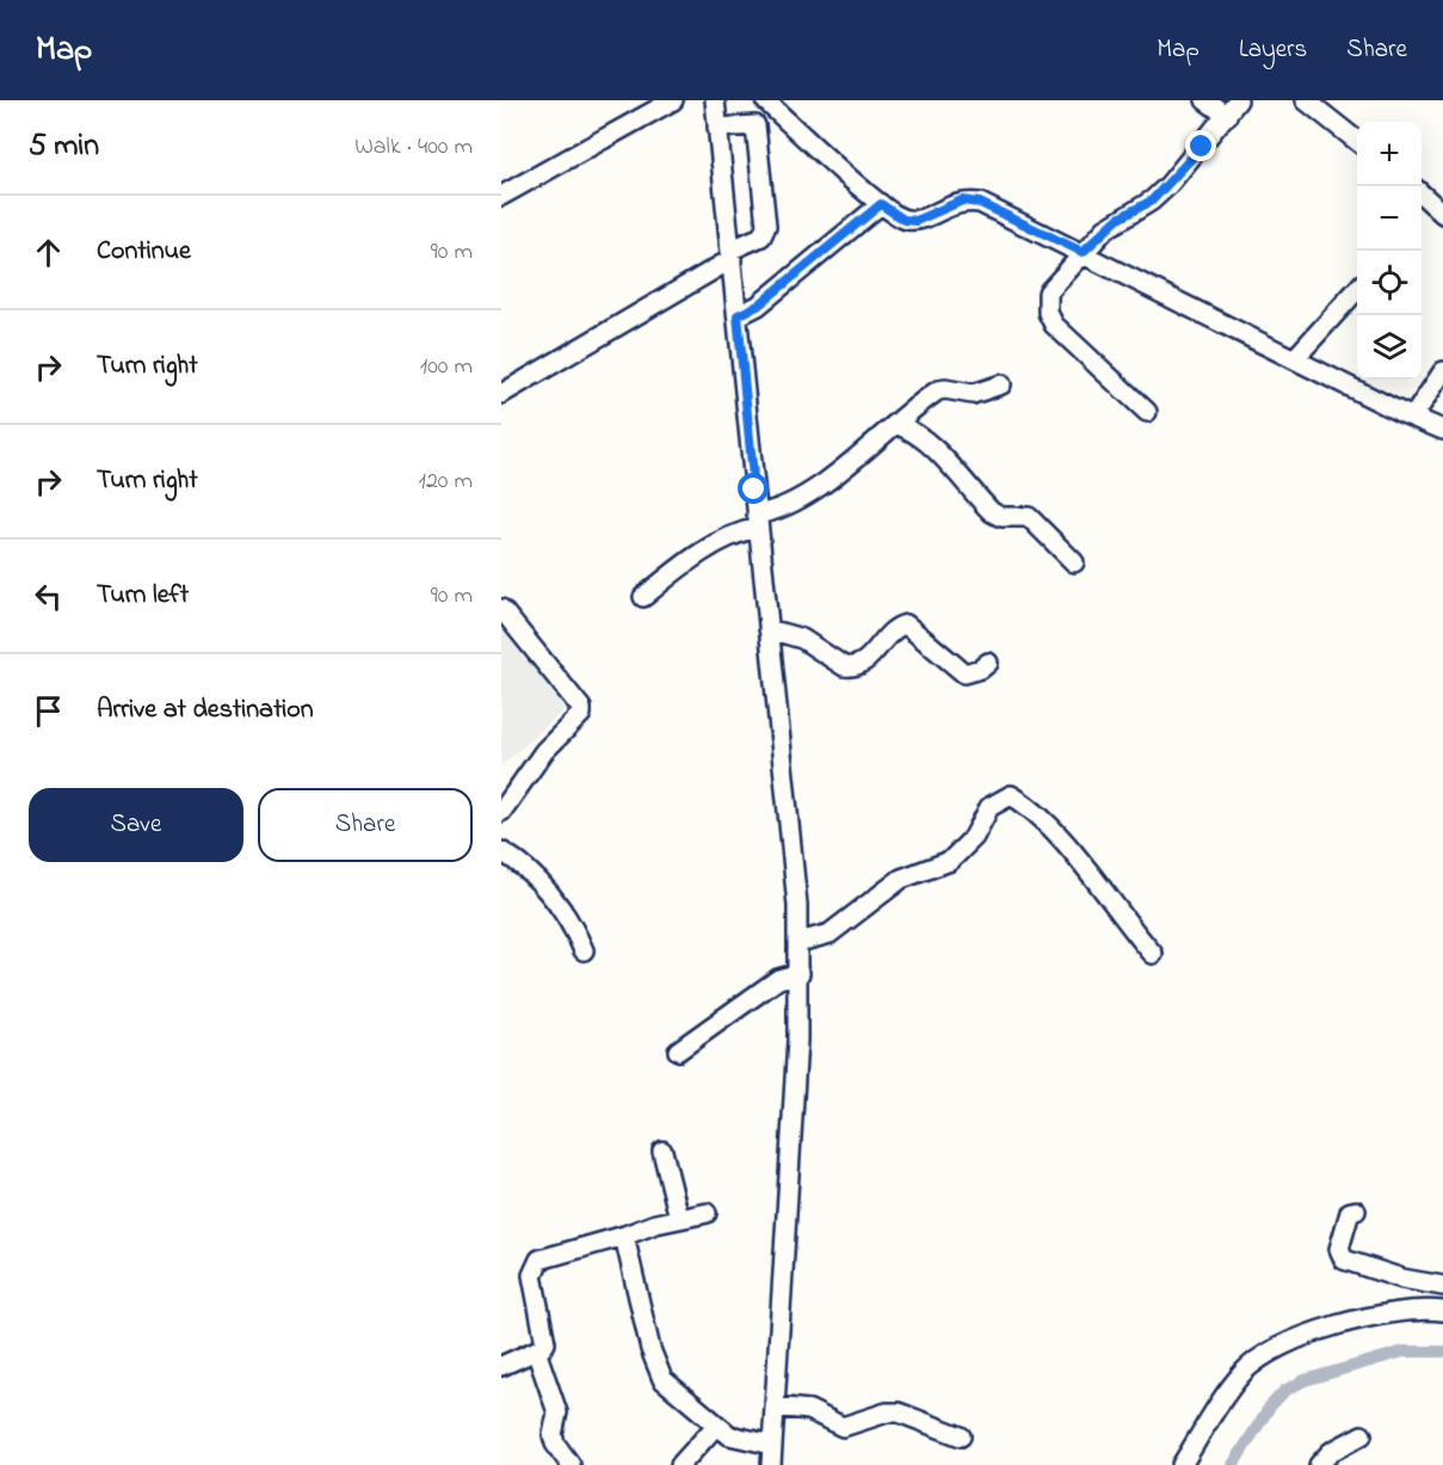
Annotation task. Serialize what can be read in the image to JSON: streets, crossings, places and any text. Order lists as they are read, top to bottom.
{
  "page": {
    "header": "Map",
    "nav": ["Map", "Layers", "Share"],
    "heading": ["5 min", "Walk · 400 m"],
    "map_buttons": ["+", "−"],
    "list": [
      ["Continue", "90 m"],
      ["Turn right", "100 m"],
      ["Turn right", "120 m"],
      ["Turn left", "90 m"],
      "Arrive at destination"
    ],
    "buttons": ["Save", "Share"]
  }
}
